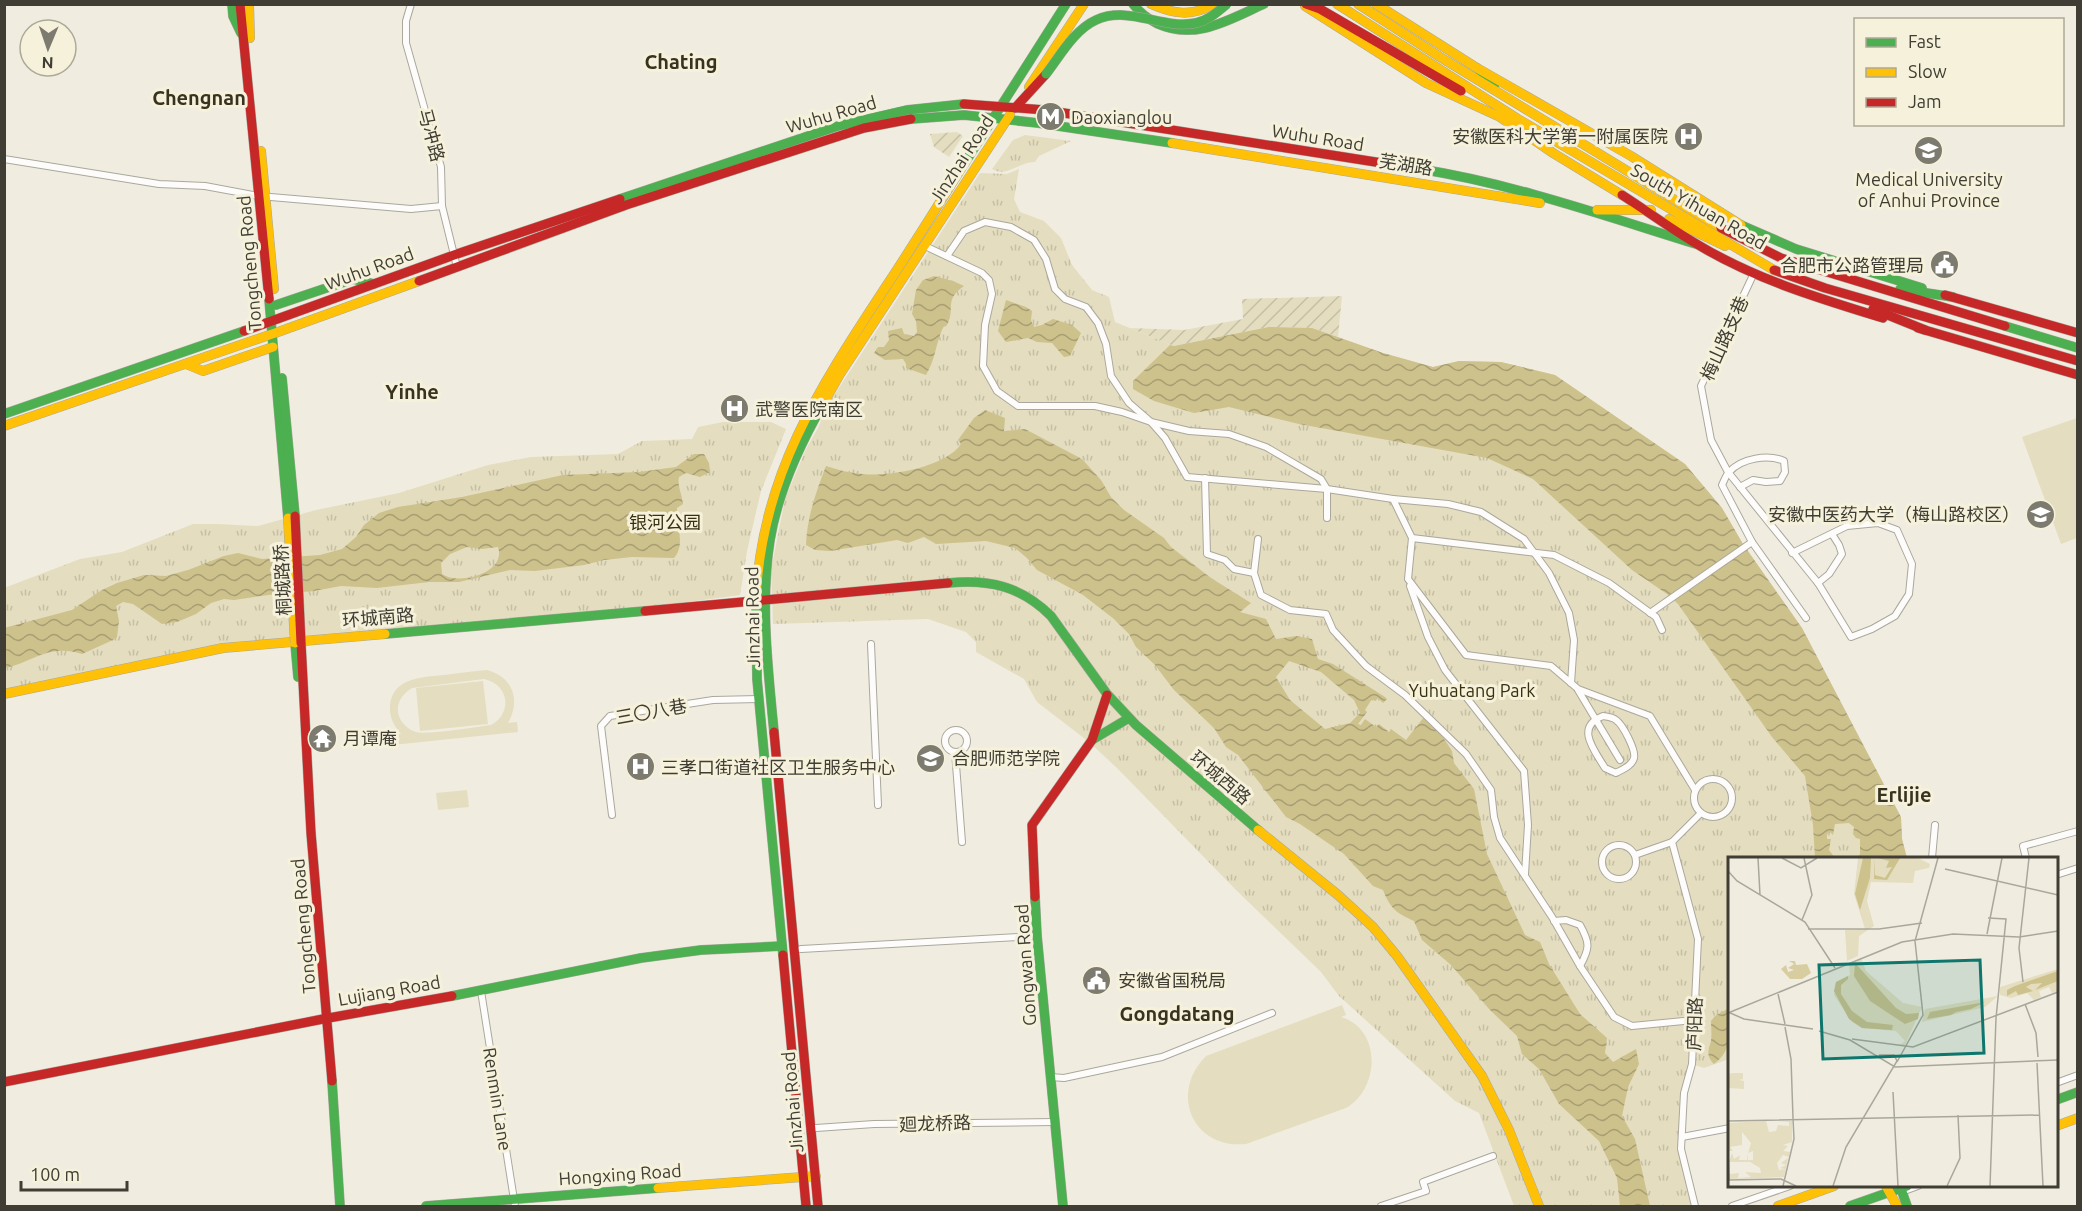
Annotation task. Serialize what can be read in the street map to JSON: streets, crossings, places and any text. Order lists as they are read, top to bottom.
{
  "streets": {
    "main road": [
      "Wuhu Road",
      "Jinzhai Road",
      "芜湖路",
      "South Yihuan Road",
      "Tongcheng Road",
      "桐城路桥",
      "环城南路",
      "环城西路",
      "Gongwan Road",
      "Lujiang Road",
      "Hongxing Road"
    ],
    "street": [
      "马冲路",
      "梅山路支巷",
      "三〇八巷",
      "庐阳路",
      "Renmin Lane",
      "廻龙桥路"
    ]
  },
  "crossings": [
    ["Wuhu Road", "马冲路"],
    ["Wuhu Road", "Jinzhai Road"],
    ["Wuhu Road", "芜湖路"],
    ["Wuhu Road", "Tongcheng Road"],
    ["Jinzhai Road", "芜湖路"],
    ["Jinzhai Road", "环城南路"],
    ["Jinzhai Road", "三〇八巷"],
    ["Jinzhai Road", "环城西路"],
    ["Jinzhai Road", "Lujiang Road"],
    ["Jinzhai Road", "Hongxing Road"],
    ["Tongcheng Road", "桐城路桥"],
    ["Tongcheng Road", "Lujiang Road"],
    ["环城南路", "环城西路"],
    ["Gongwan Road", "廻龙桥路"],
    ["Lujiang Road", "Renmin Lane"],
    ["Renmin Lane", "Hongxing Road"]
  ],
  "districts": [
    "Chating",
    "Chengnan",
    "Yinhe",
    "Erlijie",
    "Gongdatang"
  ],
  "parks": ["银河公园", "Yuhuatang Park"],
  "places": {
    "metro station": ["Daoxianglou"],
    "hospital": ["安徽医科大学第一附属医院", "武警医院南区", "三孝口街道社区卫生服务中心"],
    "school or university": ["Medical University of Anhui Province", "安徽中医药大学（梅山路校区）", "合肥师范学院"],
    "public building": ["合肥市公路管理局", "安徽省国税局"],
    "temple": ["月谭庵"]
  },
  "legend": ["Fast", "Slow", "Jam"],
  "scale_bar": "100 m",
  "north": "bottom"
}
